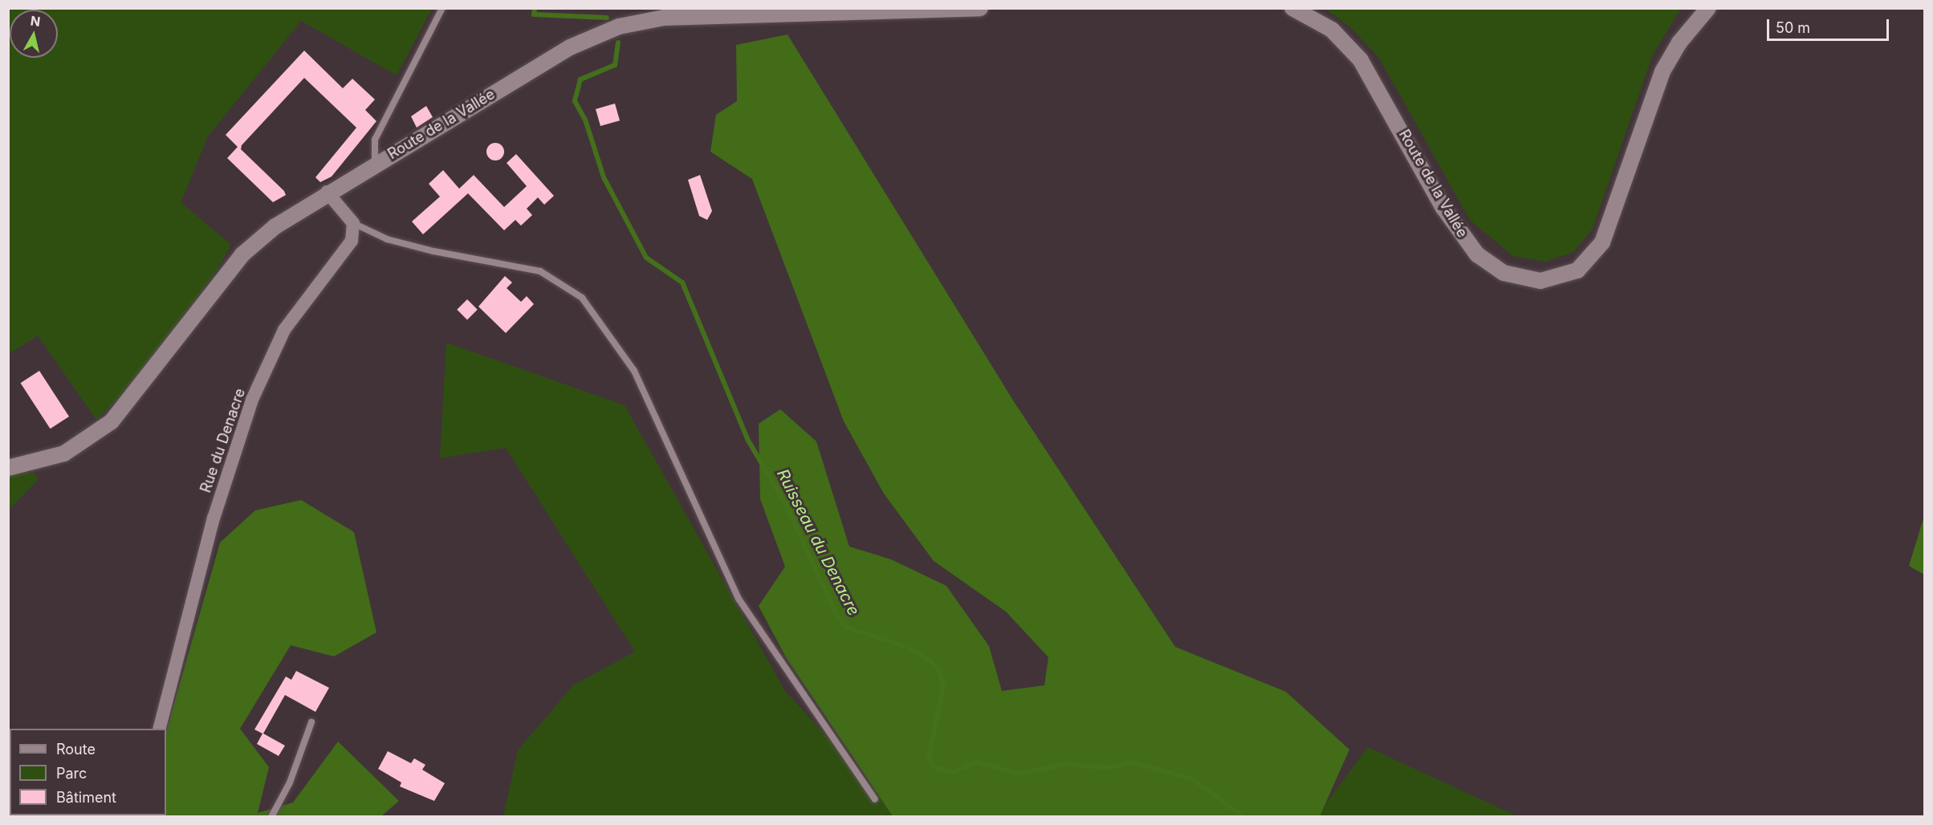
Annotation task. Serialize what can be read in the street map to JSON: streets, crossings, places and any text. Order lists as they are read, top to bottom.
{
  "streets": {
    "street": ["Route de la Vallée", "Rue du Denacre"]
  },
  "water": ["Ruisseau du Denacre"],
  "legend": ["Route", "Parc", "Bâtiment"],
  "scale_bar": "50 m",
  "north": "top"
}
